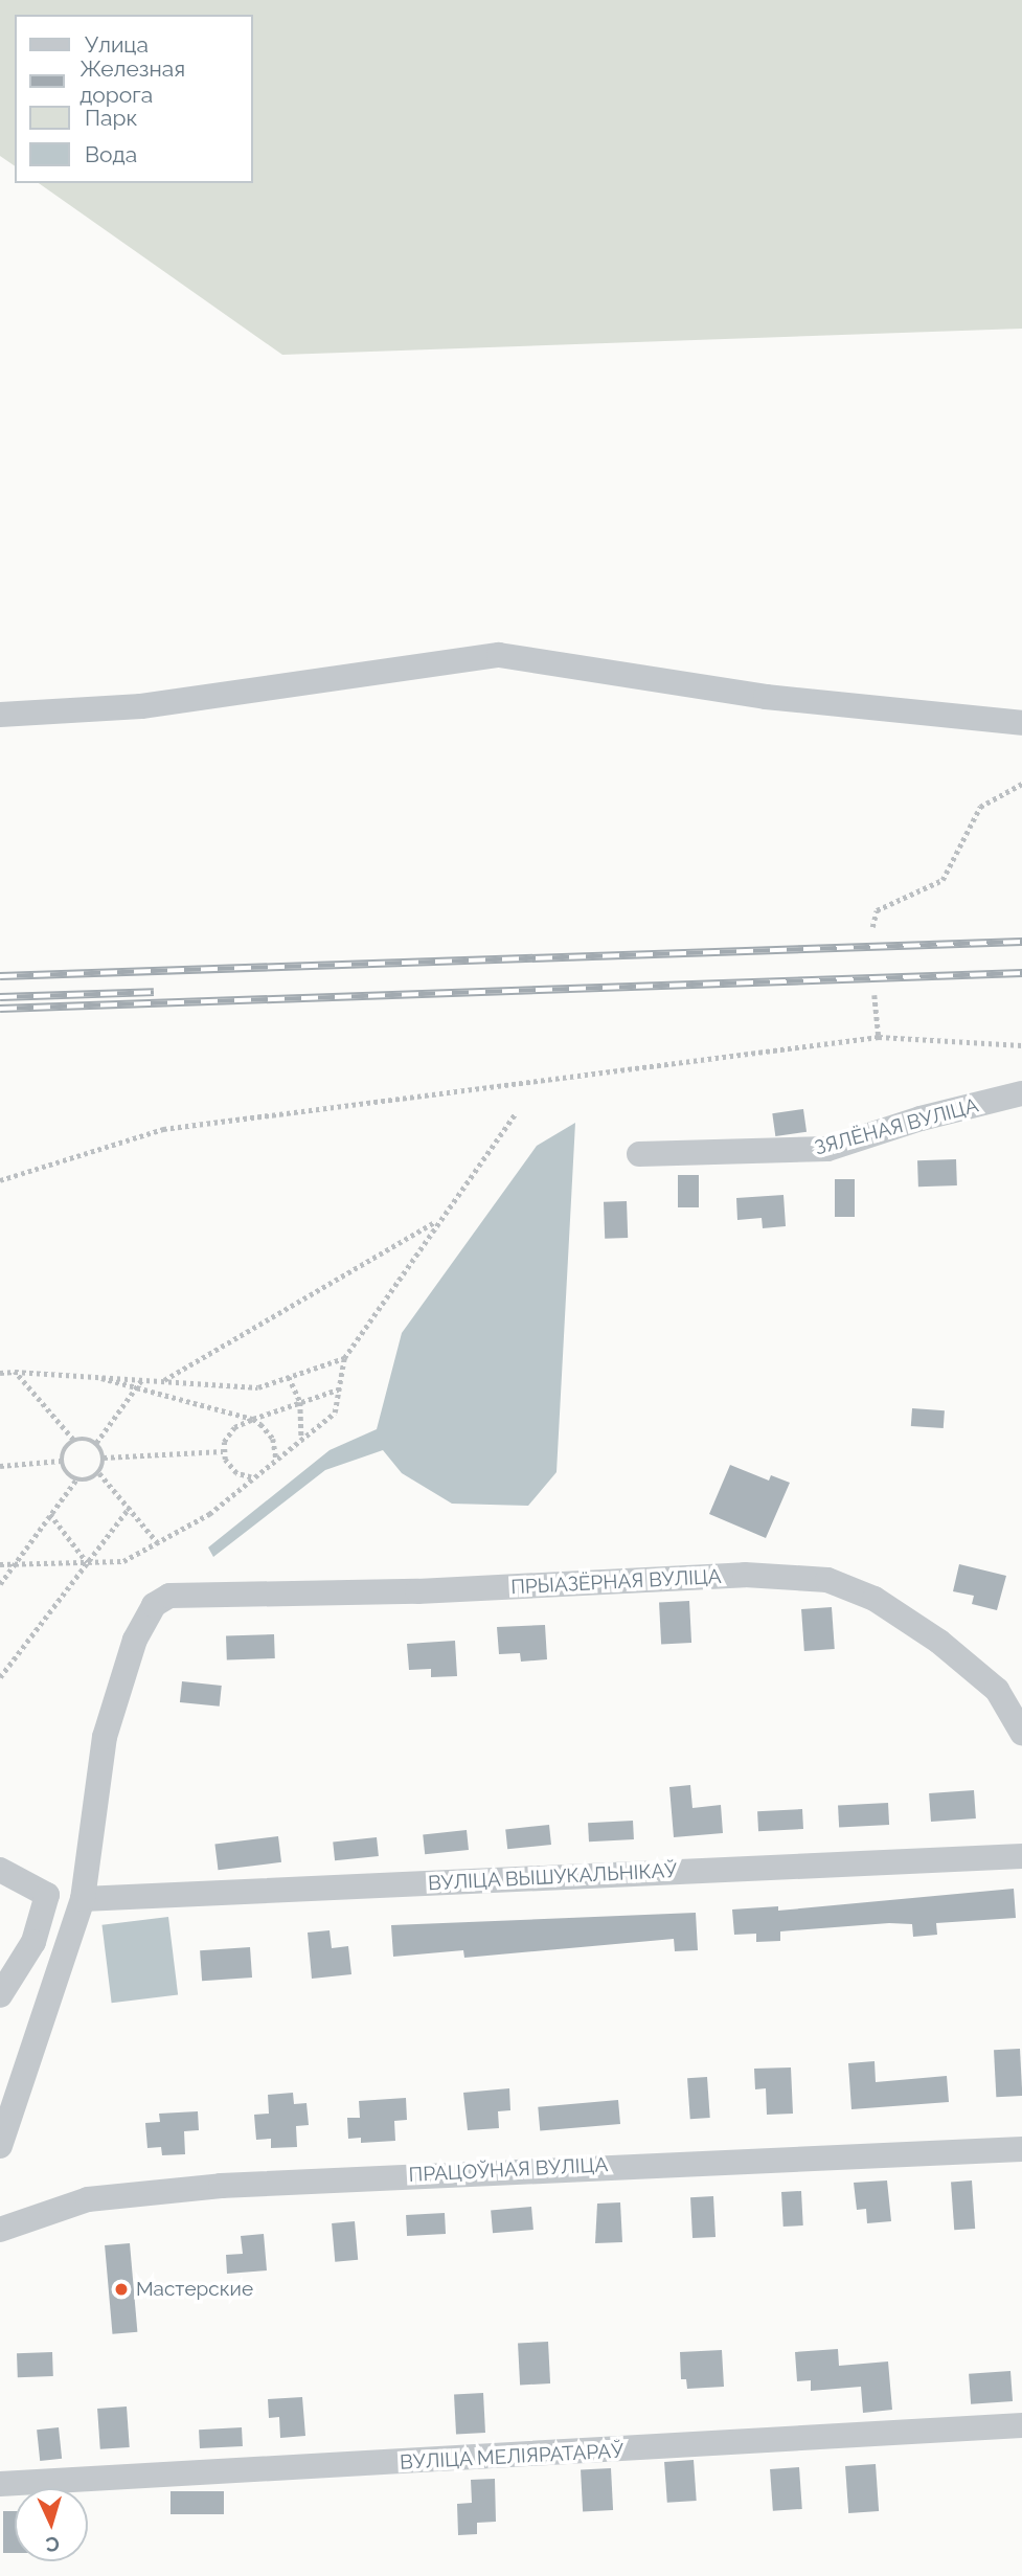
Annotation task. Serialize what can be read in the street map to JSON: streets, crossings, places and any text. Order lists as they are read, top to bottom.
{
  "streets": {
    "street": [
      "ЗЯЛЁНАЯ ВУЛІЦА",
      "ПРЫАЗЁРНАЯ ВУЛІЦА",
      "ВУЛІЦА ВЫШУКАЛЬНІКАЎ",
      "ПРАЦОЎНАЯ ВУЛІЦА",
      "ВУЛІЦА МЕЛІЯРАТАРАЎ"
    ]
  },
  "crossings": [
    ["ПРЫАЗЁРНАЯ ВУЛІЦА", "ВУЛІЦА ВЫШУКАЛЬНІКАЎ"]
  ],
  "places": ["Мастерские"],
  "legend": [
    "Улица",
    "Железная дорога",
    "Парк",
    "Вода"
  ],
  "north": "bottom"
}
